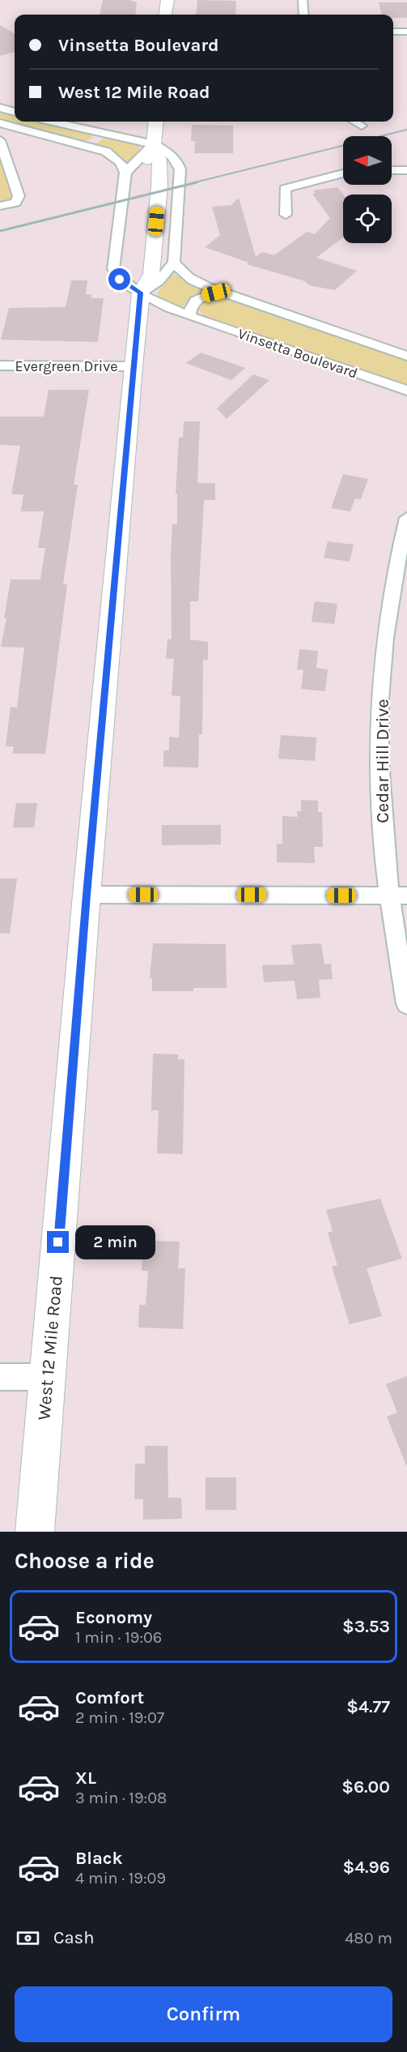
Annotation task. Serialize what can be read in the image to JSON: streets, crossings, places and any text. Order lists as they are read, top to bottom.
{
  "streets": {
    "main road": ["West 12 Mile Road"],
    "street": ["Vinsetta Boulevard", "Evergreen Drive", "Cedar Hill Drive"]
  },
  "crossings": [
    ["Vinsetta Boulevard", "West 12 Mile Road"],
    ["Evergreen Drive", "West 12 Mile Road"]
  ],
  "north": "left",
  "page": {
    "banner": ["Vinsetta Boulevard", "West 12 Mile Road"],
    "bubble": "2 min",
    "heading": "Choose a ride",
    "list": [
      {
        "name": "Economy",
        "note": "1 min · 19:06",
        "value": "$3.53"
      },
      {
        "name": "Comfort",
        "note": "2 min · 19:07",
        "value": "$4.77"
      },
      {
        "name": "XL",
        "note": "3 min · 19:08",
        "value": "$6.00"
      },
      {
        "name": "Black",
        "note": "4 min · 19:09",
        "value": "$4.96"
      }
    ],
    "pay": ["Cash", "480 m"],
    "buttons": "Confirm"
  }
}
